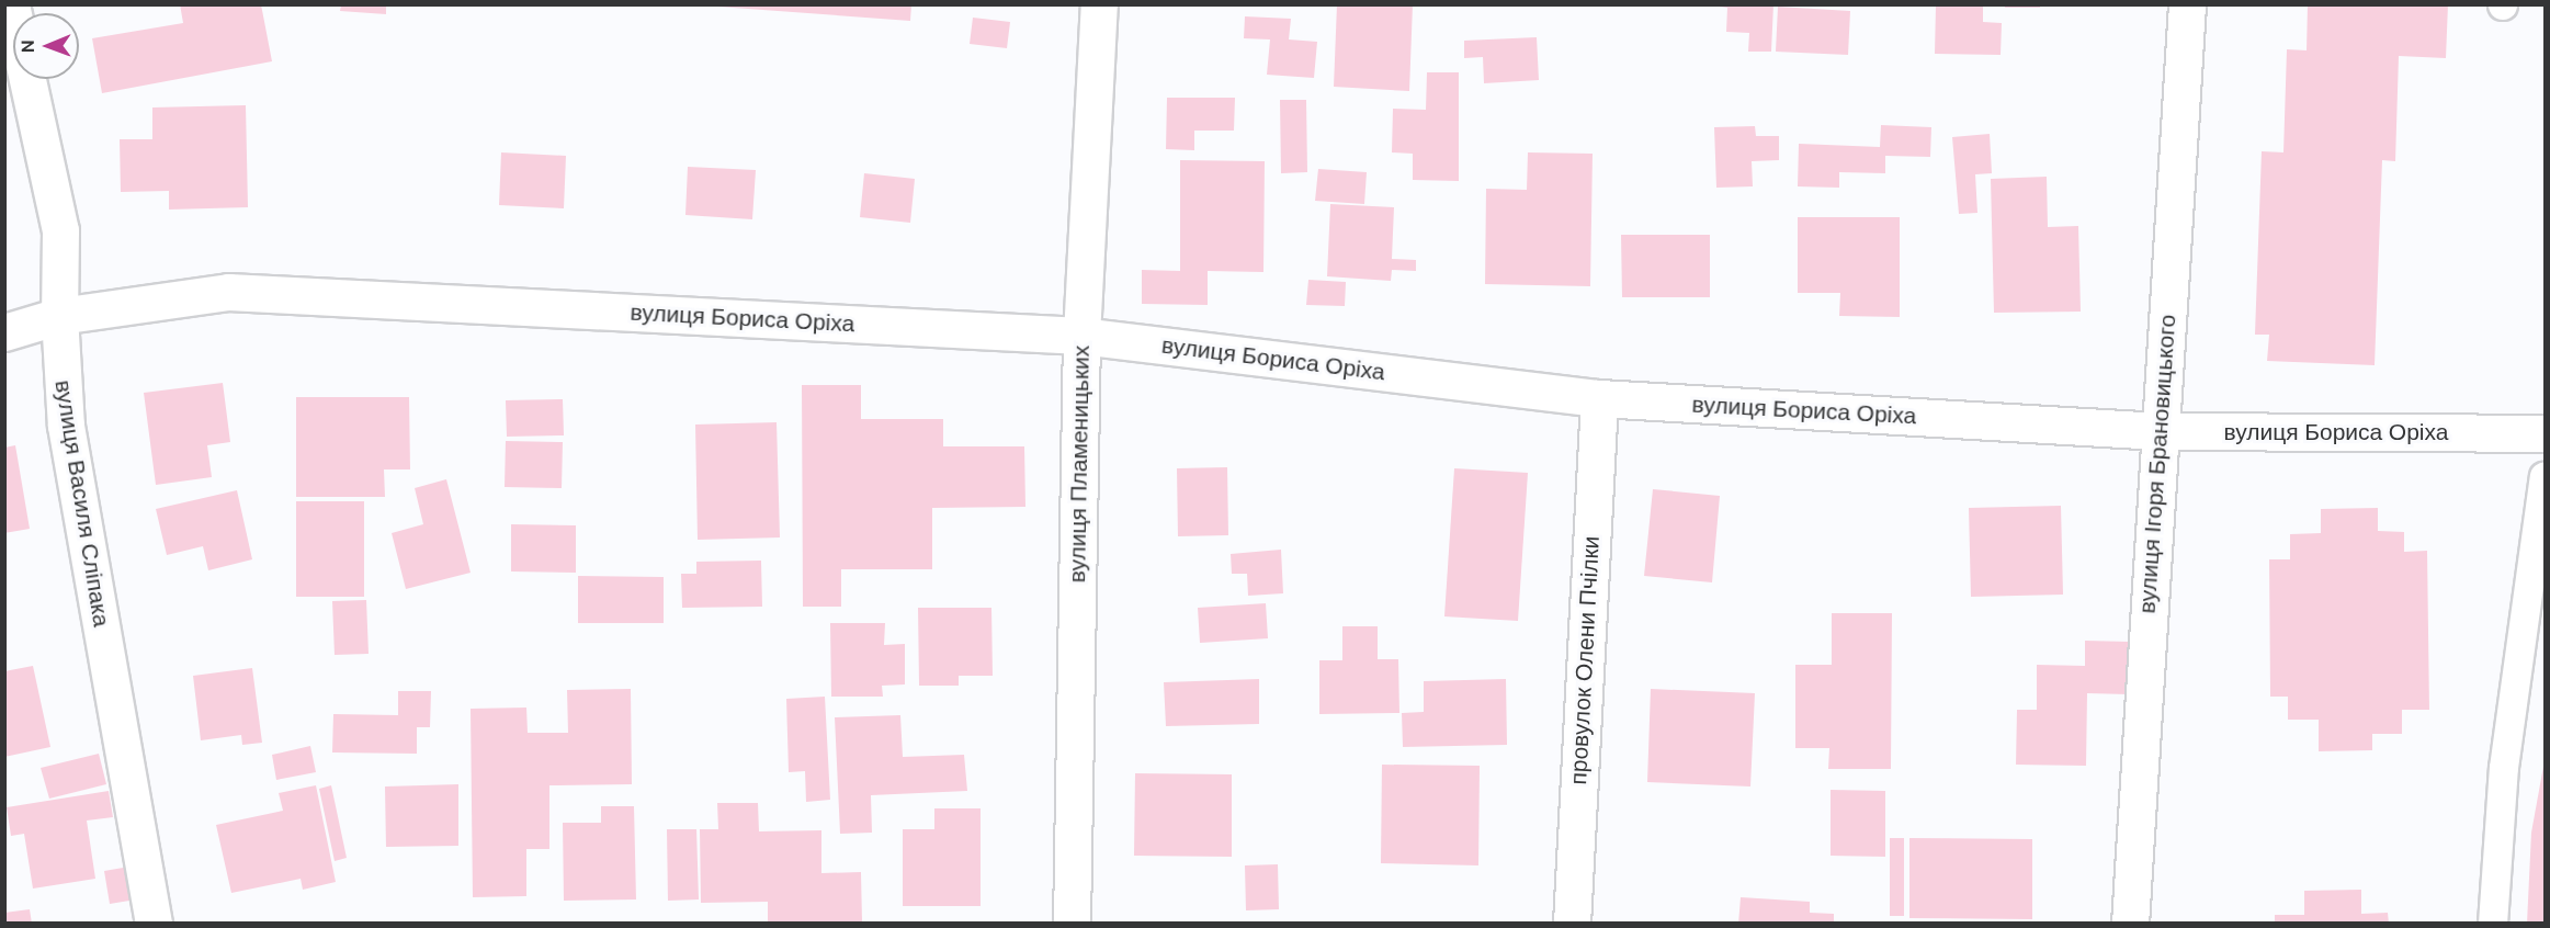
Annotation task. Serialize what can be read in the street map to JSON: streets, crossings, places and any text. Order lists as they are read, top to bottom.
{
  "streets": {
    "street": [
      "вулиця Бориса Оріха",
      "вулиця Пламеницьких",
      "вулиця Ігоря Брановицького",
      "вулиця Василя Сліпака",
      "провулок Олени Пчілки"
    ]
  },
  "crossings": [
    ["вулиця Бориса Оріха", "вулиця Пламеницьких"],
    ["вулиця Бориса Оріха", "вулиця Ігоря Брановицького"],
    ["вулиця Бориса Оріха", "вулиця Василя Сліпака"],
    ["вулиця Бориса Оріха", "провулок Олени Пчілки"]
  ],
  "north": "left"
}
